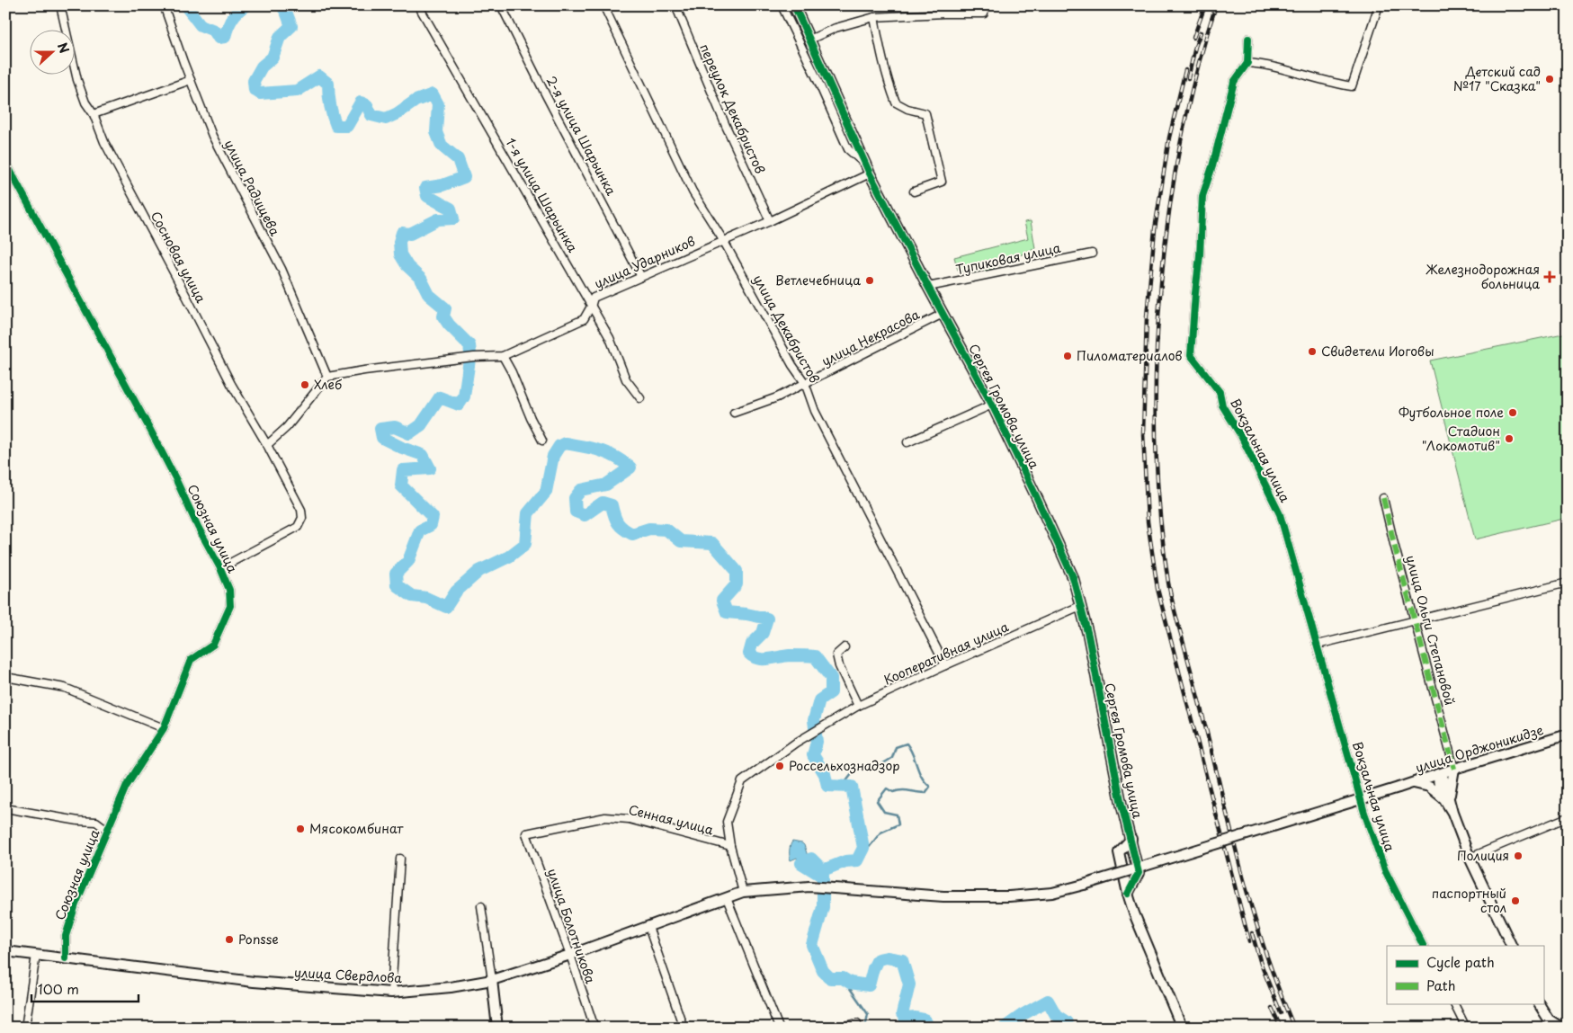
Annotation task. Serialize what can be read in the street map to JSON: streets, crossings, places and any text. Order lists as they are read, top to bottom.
{
  "streets": {
    "main road": ["Сергея Громова улица", "улица Орджоникидзе", "улица Свердлова"],
    "street": [
      "переулок Декабристов",
      "2-я улица Шарьинка",
      "улица Радищева",
      "1-я улица Шарьинка",
      "Сосновая улица",
      "Тупиковая улица",
      "улица Ударников",
      "улица Декабристов",
      "улица Некрасова",
      "Вокзальная улица",
      "Союзная улица",
      "улица Ольги Степановой",
      "Кооперативная улица",
      "Сенная улица",
      "улица Болотникова"
    ]
  },
  "crossings": [
    ["переулок Декабристов", "улица Ударников"],
    ["2-я улица Шарьинка", "улица Ударников"],
    ["улица Радищева", "улица Ударников"],
    ["1-я улица Шарьинка", "улица Ударников"],
    ["Сосновая улица", "Союзная улица"],
    ["Тупиковая улица", "Сергея Громова улица"],
    ["улица Ударников", "улица Декабристов"],
    ["улица Ударников", "Сергея Громова улица"],
    ["улица Декабристов", "улица Некрасова"],
    ["улица Декабристов", "Кооперативная улица"],
    ["улица Некрасова", "Сергея Громова улица"],
    ["Сергея Громова улица", "Кооперативная улица"],
    ["Союзная улица", "улица Свердлова"],
    ["улица Ольги Степановой", "улица Орджоникидзе"],
    ["Кооперативная улица", "Сенная улица"],
    ["улица Орджоникидзе", "улица Свердлова"],
    ["Сенная улица", "улица Болотникова"],
    ["улица Болотникова", "улица Свердлова"]
  ],
  "places": {
    "other": [
      "Детский сад №17 \"Сказка\"",
      "Ветлечебница",
      "Свидетели Иоговы",
      "Пиломатериалов",
      "Хлеб",
      "Футбольное поле",
      "Стадион \"Локомотив\"",
      "Россельхознадзор",
      "Мясокомбинат",
      "Полиция",
      "паспортный стол",
      "Ponsse"
    ],
    "health": ["Железнодорожная больница"]
  },
  "legend": ["Cycle path", "Path"],
  "scale_bar": "100 m",
  "north": "right"
}
